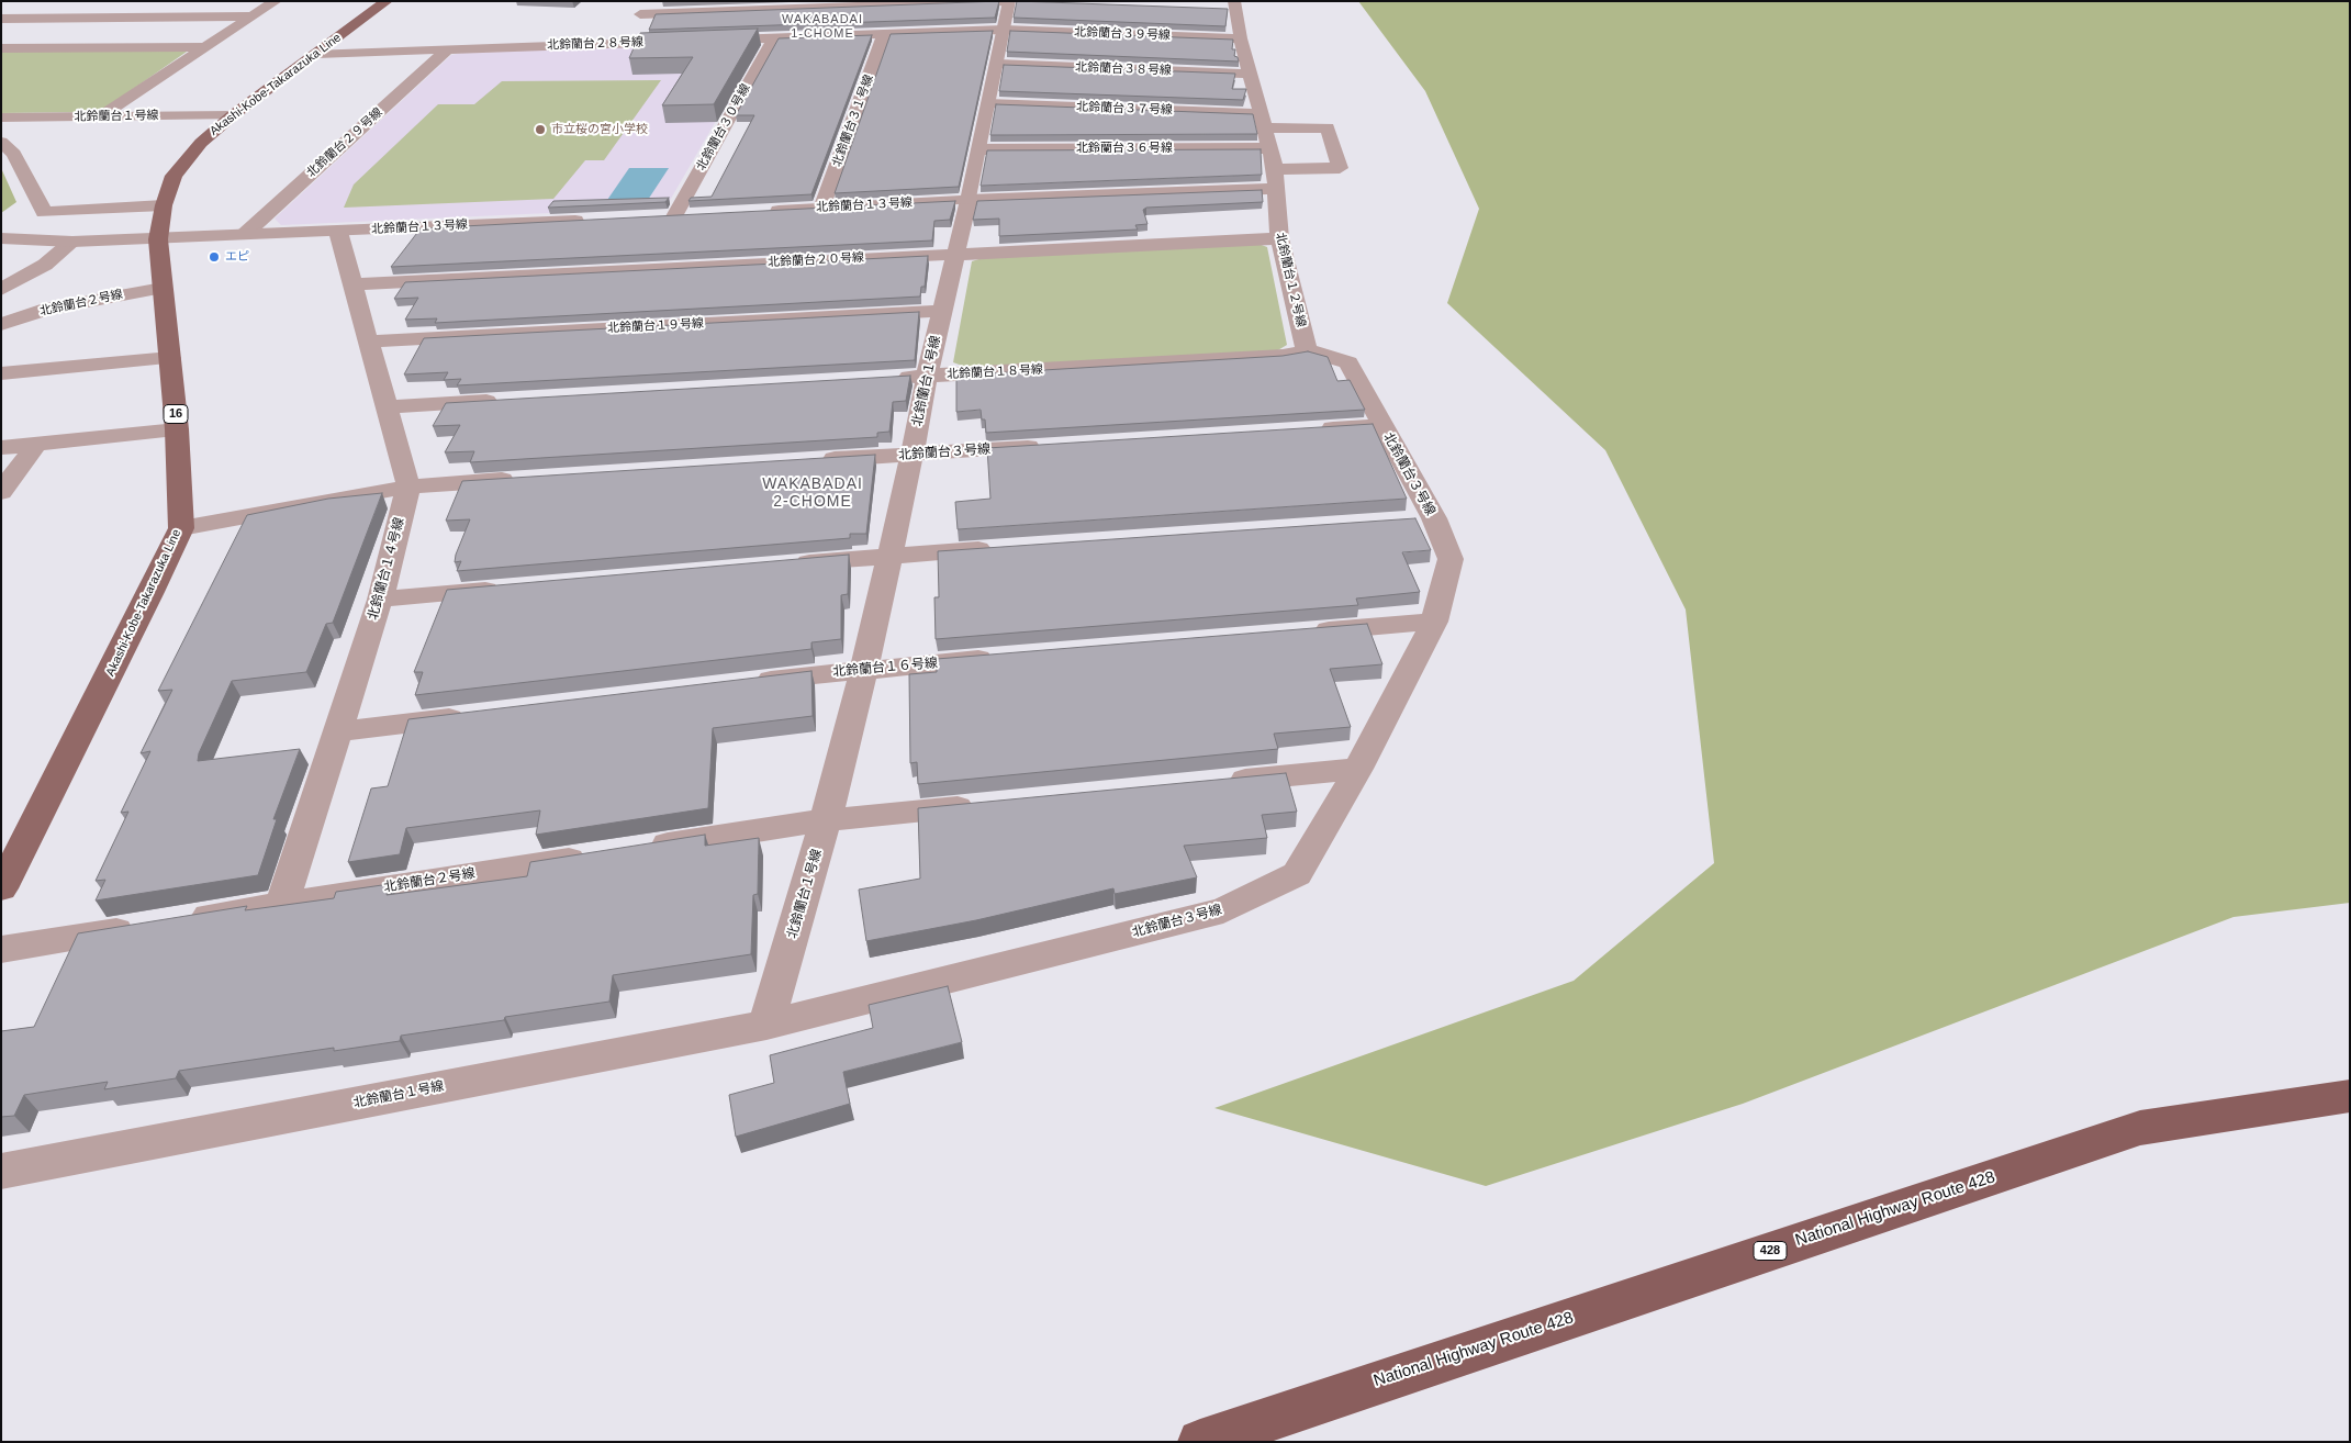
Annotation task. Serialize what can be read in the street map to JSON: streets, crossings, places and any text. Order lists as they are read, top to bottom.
{
  "streets": {
    "highway": ["National Highway Route 428", "428"],
    "main road": ["Akashi-Kobe-Takarazuka Line", "16"],
    "street": [
      "北鈴蘭台３９号線",
      "北鈴蘭台２８号線",
      "北鈴蘭台３８号線",
      "北鈴蘭台３７号線",
      "北鈴蘭台１号線",
      "北鈴蘭台３１号線",
      "北鈴蘭台３０号線",
      "北鈴蘭台２９号線",
      "北鈴蘭台３６号線",
      "北鈴蘭台１３号線",
      "北鈴蘭台２０号線",
      "北鈴蘭台１２号線",
      "北鈴蘭台２号線",
      "北鈴蘭台１９号線",
      "北鈴蘭台１８号線",
      "北鈴蘭台３号線",
      "北鈴蘭台１４号線",
      "北鈴蘭台１６号線"
    ]
  },
  "crossings": [
    ["北鈴蘭台３９号線", "北鈴蘭台２８号線"],
    ["北鈴蘭台３９号線", "北鈴蘭台１号線"],
    ["北鈴蘭台３９号線", "北鈴蘭台１２号線"],
    ["北鈴蘭台２８号線", "Akashi-Kobe-Takarazuka Line"],
    ["北鈴蘭台２８号線", "北鈴蘭台１号線"],
    ["北鈴蘭台２８号線", "北鈴蘭台３１号線"],
    ["北鈴蘭台２８号線", "北鈴蘭台３０号線"],
    ["北鈴蘭台２８号線", "北鈴蘭台２９号線"],
    ["北鈴蘭台３８号線", "北鈴蘭台１号線"],
    ["北鈴蘭台３８号線", "北鈴蘭台１２号線"],
    ["Akashi-Kobe-Takarazuka Line", "北鈴蘭台１号線"],
    ["Akashi-Kobe-Takarazuka Line", "北鈴蘭台１３号線"],
    ["Akashi-Kobe-Takarazuka Line", "北鈴蘭台２号線"],
    ["北鈴蘭台３７号線", "北鈴蘭台１号線"],
    ["北鈴蘭台３７号線", "北鈴蘭台１２号線"],
    ["北鈴蘭台１号線", "北鈴蘭台３６号線"],
    ["北鈴蘭台１号線", "北鈴蘭台１３号線"],
    ["北鈴蘭台１号線", "北鈴蘭台２０号線"],
    ["北鈴蘭台１号線", "北鈴蘭台２号線"],
    ["北鈴蘭台１号線", "北鈴蘭台１９号線"],
    ["北鈴蘭台１号線", "北鈴蘭台１８号線"],
    ["北鈴蘭台１号線", "北鈴蘭台３号線"],
    ["北鈴蘭台１号線", "北鈴蘭台１６号線"],
    ["北鈴蘭台３１号線", "北鈴蘭台１３号線"],
    ["北鈴蘭台２９号線", "北鈴蘭台１３号線"],
    ["北鈴蘭台３６号線", "北鈴蘭台１２号線"],
    ["北鈴蘭台１３号線", "北鈴蘭台１２号線"],
    ["北鈴蘭台１３号線", "北鈴蘭台１４号線"],
    ["北鈴蘭台２０号線", "北鈴蘭台１２号線"],
    ["北鈴蘭台２０号線", "北鈴蘭台１４号線"],
    ["北鈴蘭台１２号線", "北鈴蘭台１８号線"],
    ["北鈴蘭台２号線", "北鈴蘭台１４号線"],
    ["北鈴蘭台１９号線", "北鈴蘭台１４号線"]
  ],
  "districts": ["WAKABADAI 1-CHOME", "WAKABADAI 2-CHOME"],
  "places": ["市立桜の宮小学校", "エピ"]
}
